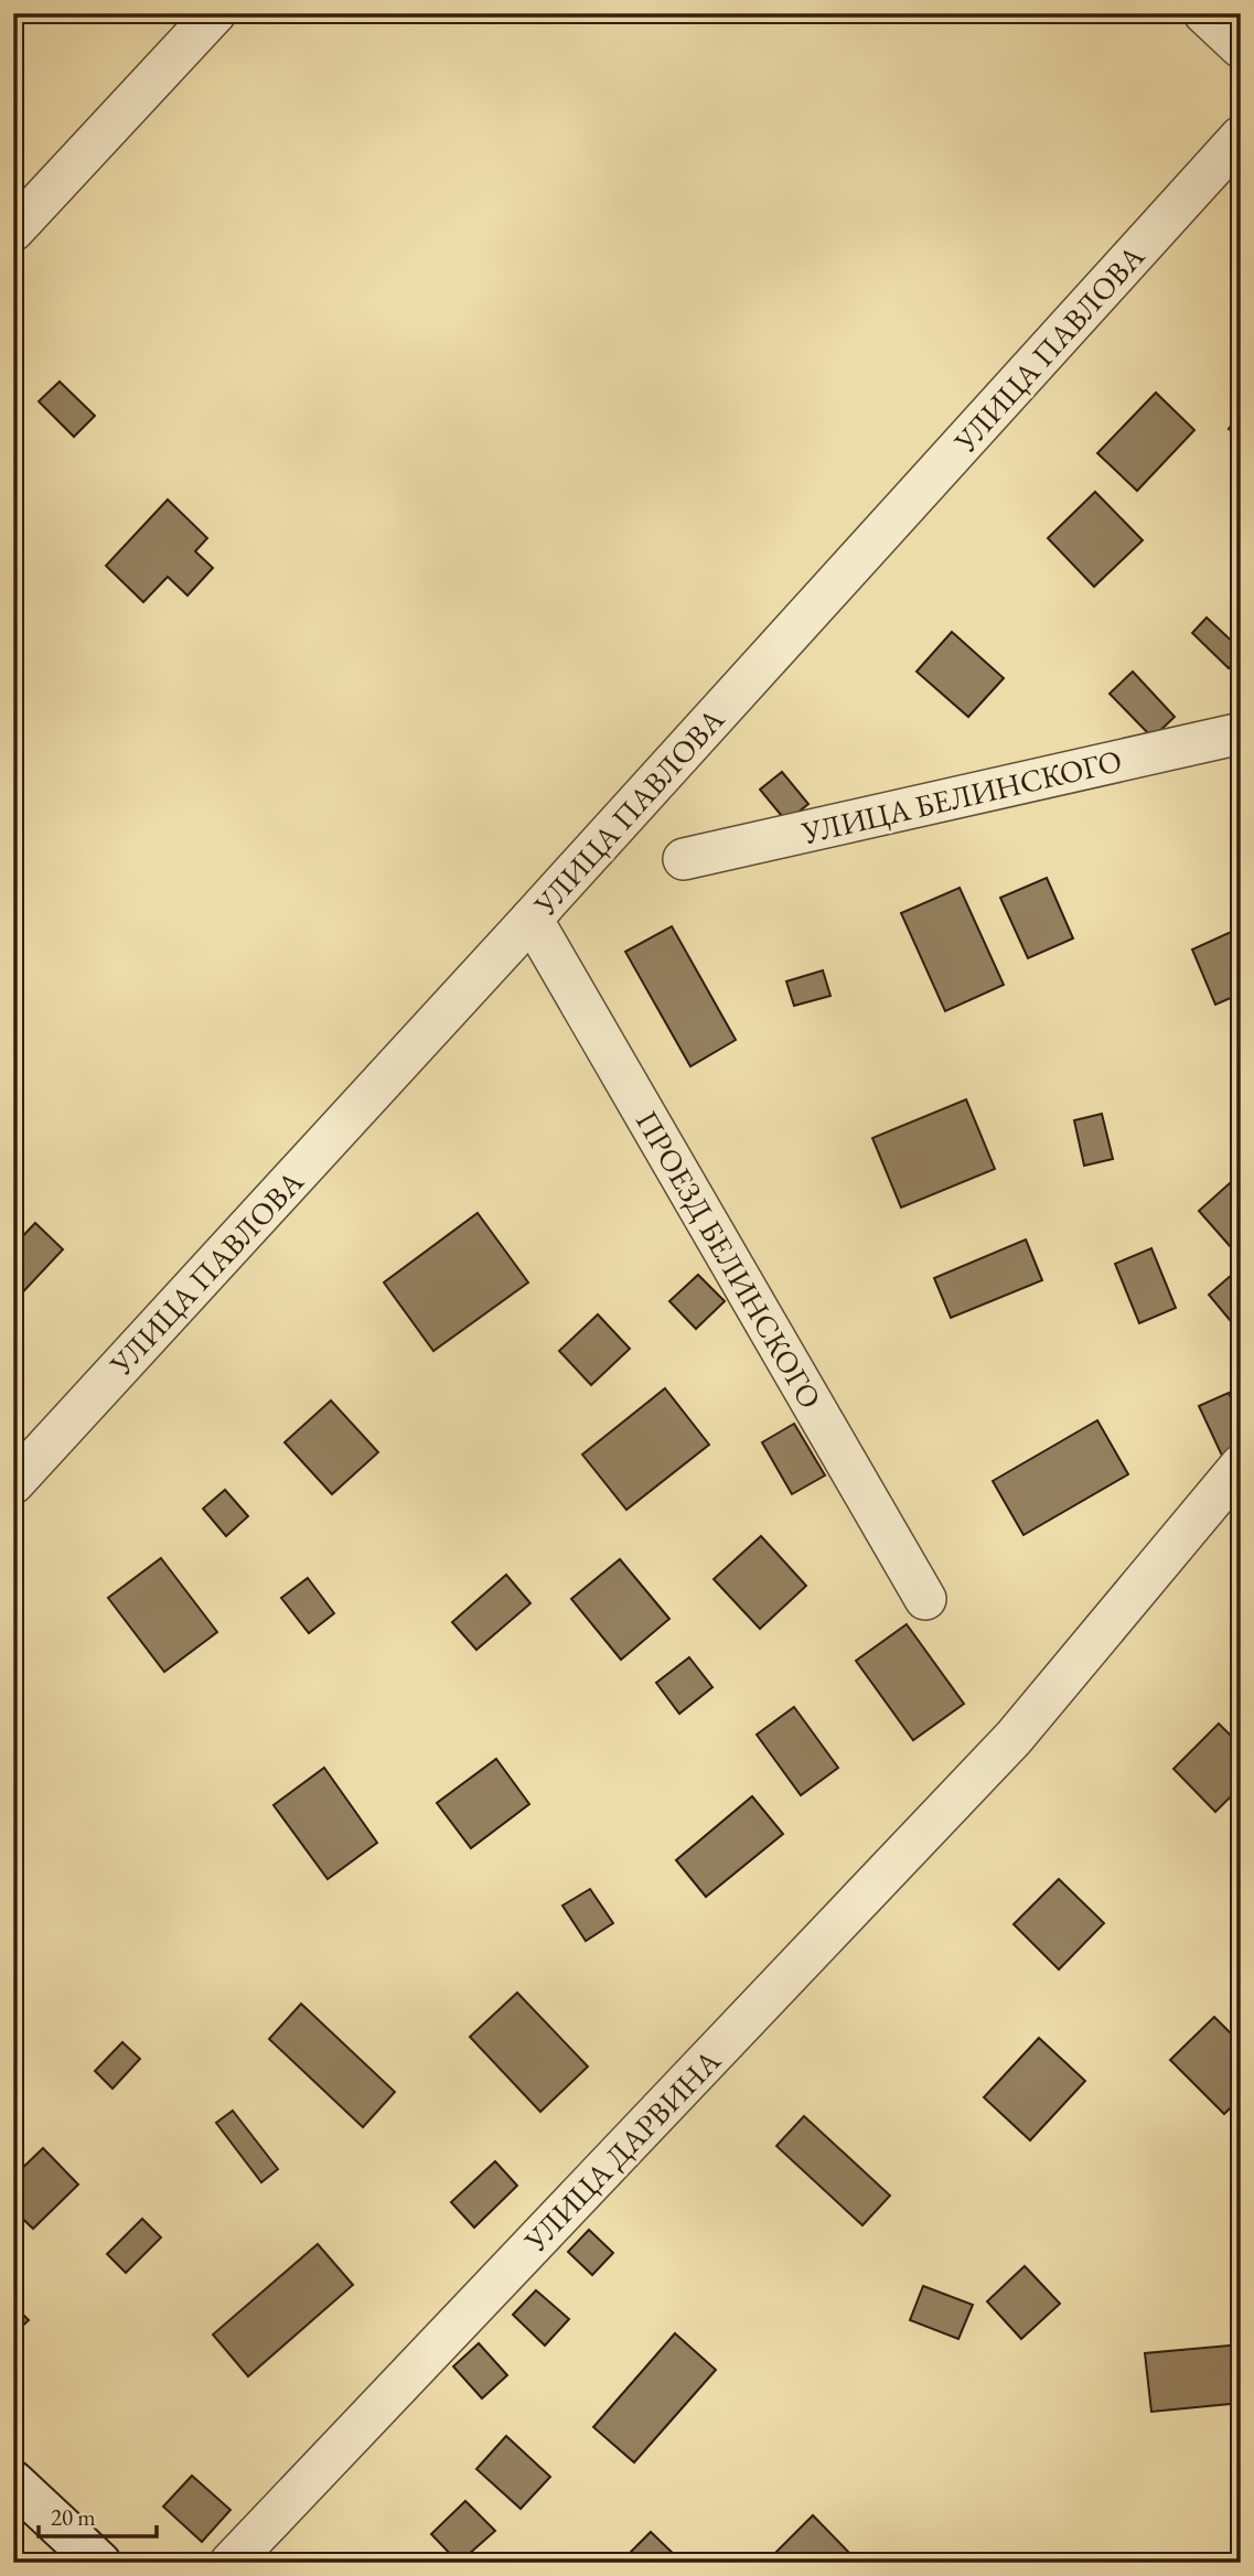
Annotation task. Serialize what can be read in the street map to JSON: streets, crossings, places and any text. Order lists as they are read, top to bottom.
{
  "streets": {
    "street": [
      "УЛИЦА ПАВЛОВА",
      "УЛИЦА БЕЛИНСКОГО",
      "ПРОЕЗД БЕЛИНСКОГО",
      "УЛИЦА ДАРВИНА"
    ]
  },
  "crossings": [
    ["УЛИЦА ПАВЛОВА", "ПРОЕЗД БЕЛИНСКОГО"]
  ],
  "scale_bar": "20 m"
}
